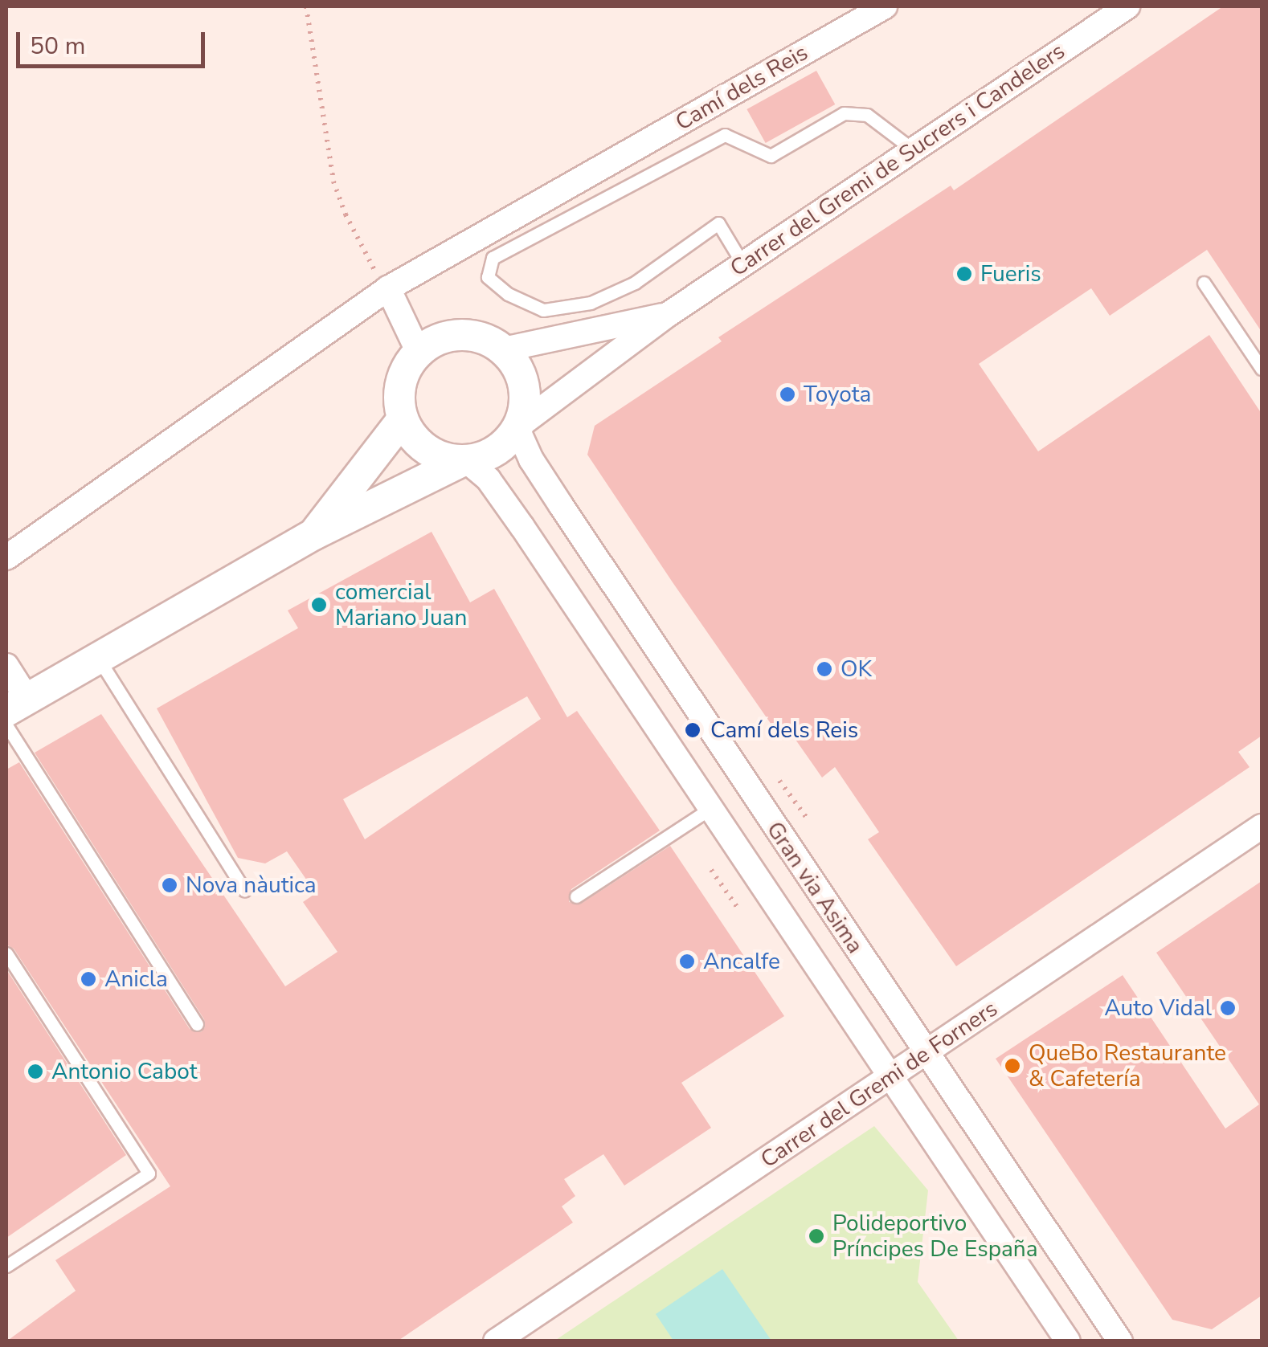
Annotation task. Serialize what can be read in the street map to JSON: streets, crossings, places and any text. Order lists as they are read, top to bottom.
{
  "streets": {
    "street": [
      "Camí dels Reis",
      "Carrer del Gremi de Sucrers i Candelers",
      "Gran via Asima",
      "Carrer del Gremi de Forners"
    ]
  },
  "crossings": [
    ["Carrer del Gremi de Sucrers i Candelers", "Gran via Asima"],
    ["Gran via Asima", "Carrer del Gremi de Forners"]
  ],
  "places": [
    "Fueris",
    "Toyota",
    "comercial Mariano Juan",
    "OK",
    "Camí dels Reis",
    "Nova nàutica",
    "Ancalfe",
    "Anicla",
    "Auto Vidal",
    "QueBo Restaurante & Cafetería",
    "Antonio Cabot",
    "Polideportivo Príncipes De España"
  ],
  "scale_bar": "50 m"
}
